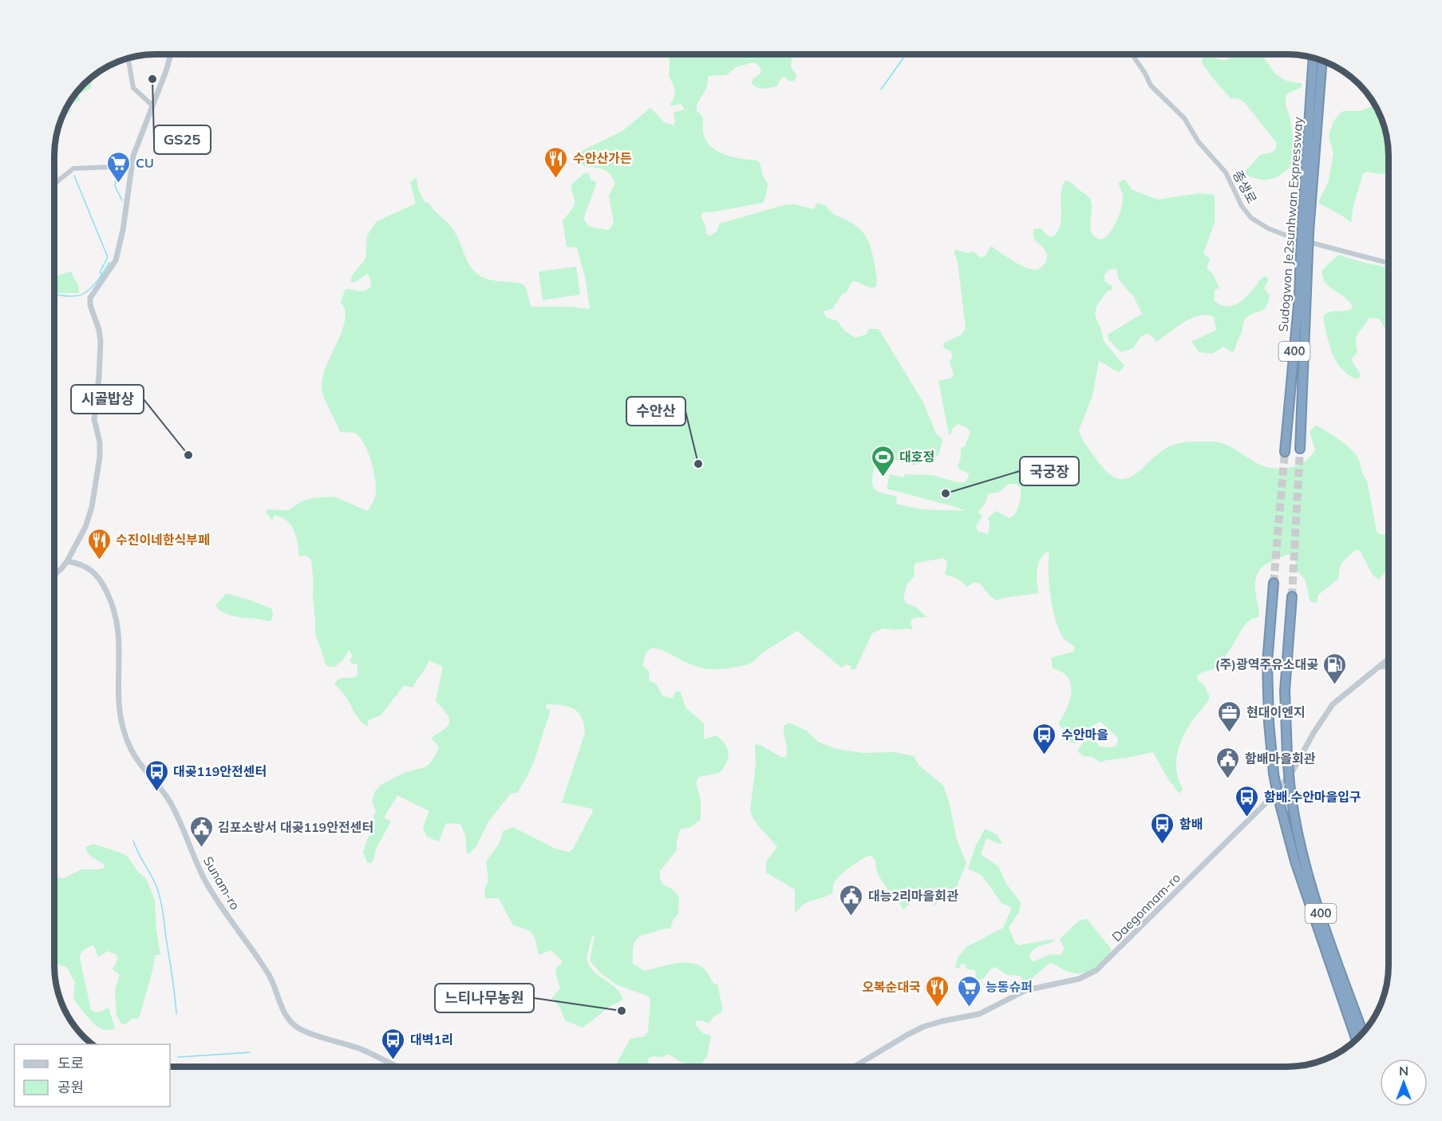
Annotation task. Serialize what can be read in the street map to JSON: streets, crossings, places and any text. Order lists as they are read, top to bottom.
{
  "streets": {
    "highway": ["Sudogwon Je2sunhwan Expressway", "400"],
    "street": ["종생로", "Sunam-ro", "Daegonnam-ro"]
  },
  "places": {
    "other": [
      "GS25",
      "시골밥상",
      "수안산",
      "국궁장",
      "느티나무농원"
    ],
    "restaurant": ["수안산가든", "수진이네한식부페", "오복순대국"],
    "supermarket": ["CU", "능동슈퍼"],
    "sports": ["대호정"],
    "fuel station": ["(주)광역주유소대곶"],
    "office": ["현대이엔지"],
    "bus stop": [
      "수안마을",
      "대곶119안전센터",
      "함배.수안마을입구",
      "함배",
      "대벽1리"
    ],
    "public building": ["함배마을회관", "김포소방서 대곶119안전센터", "대능2리마을회관"]
  },
  "legend": ["도로", "공원"],
  "north": "top"
}
